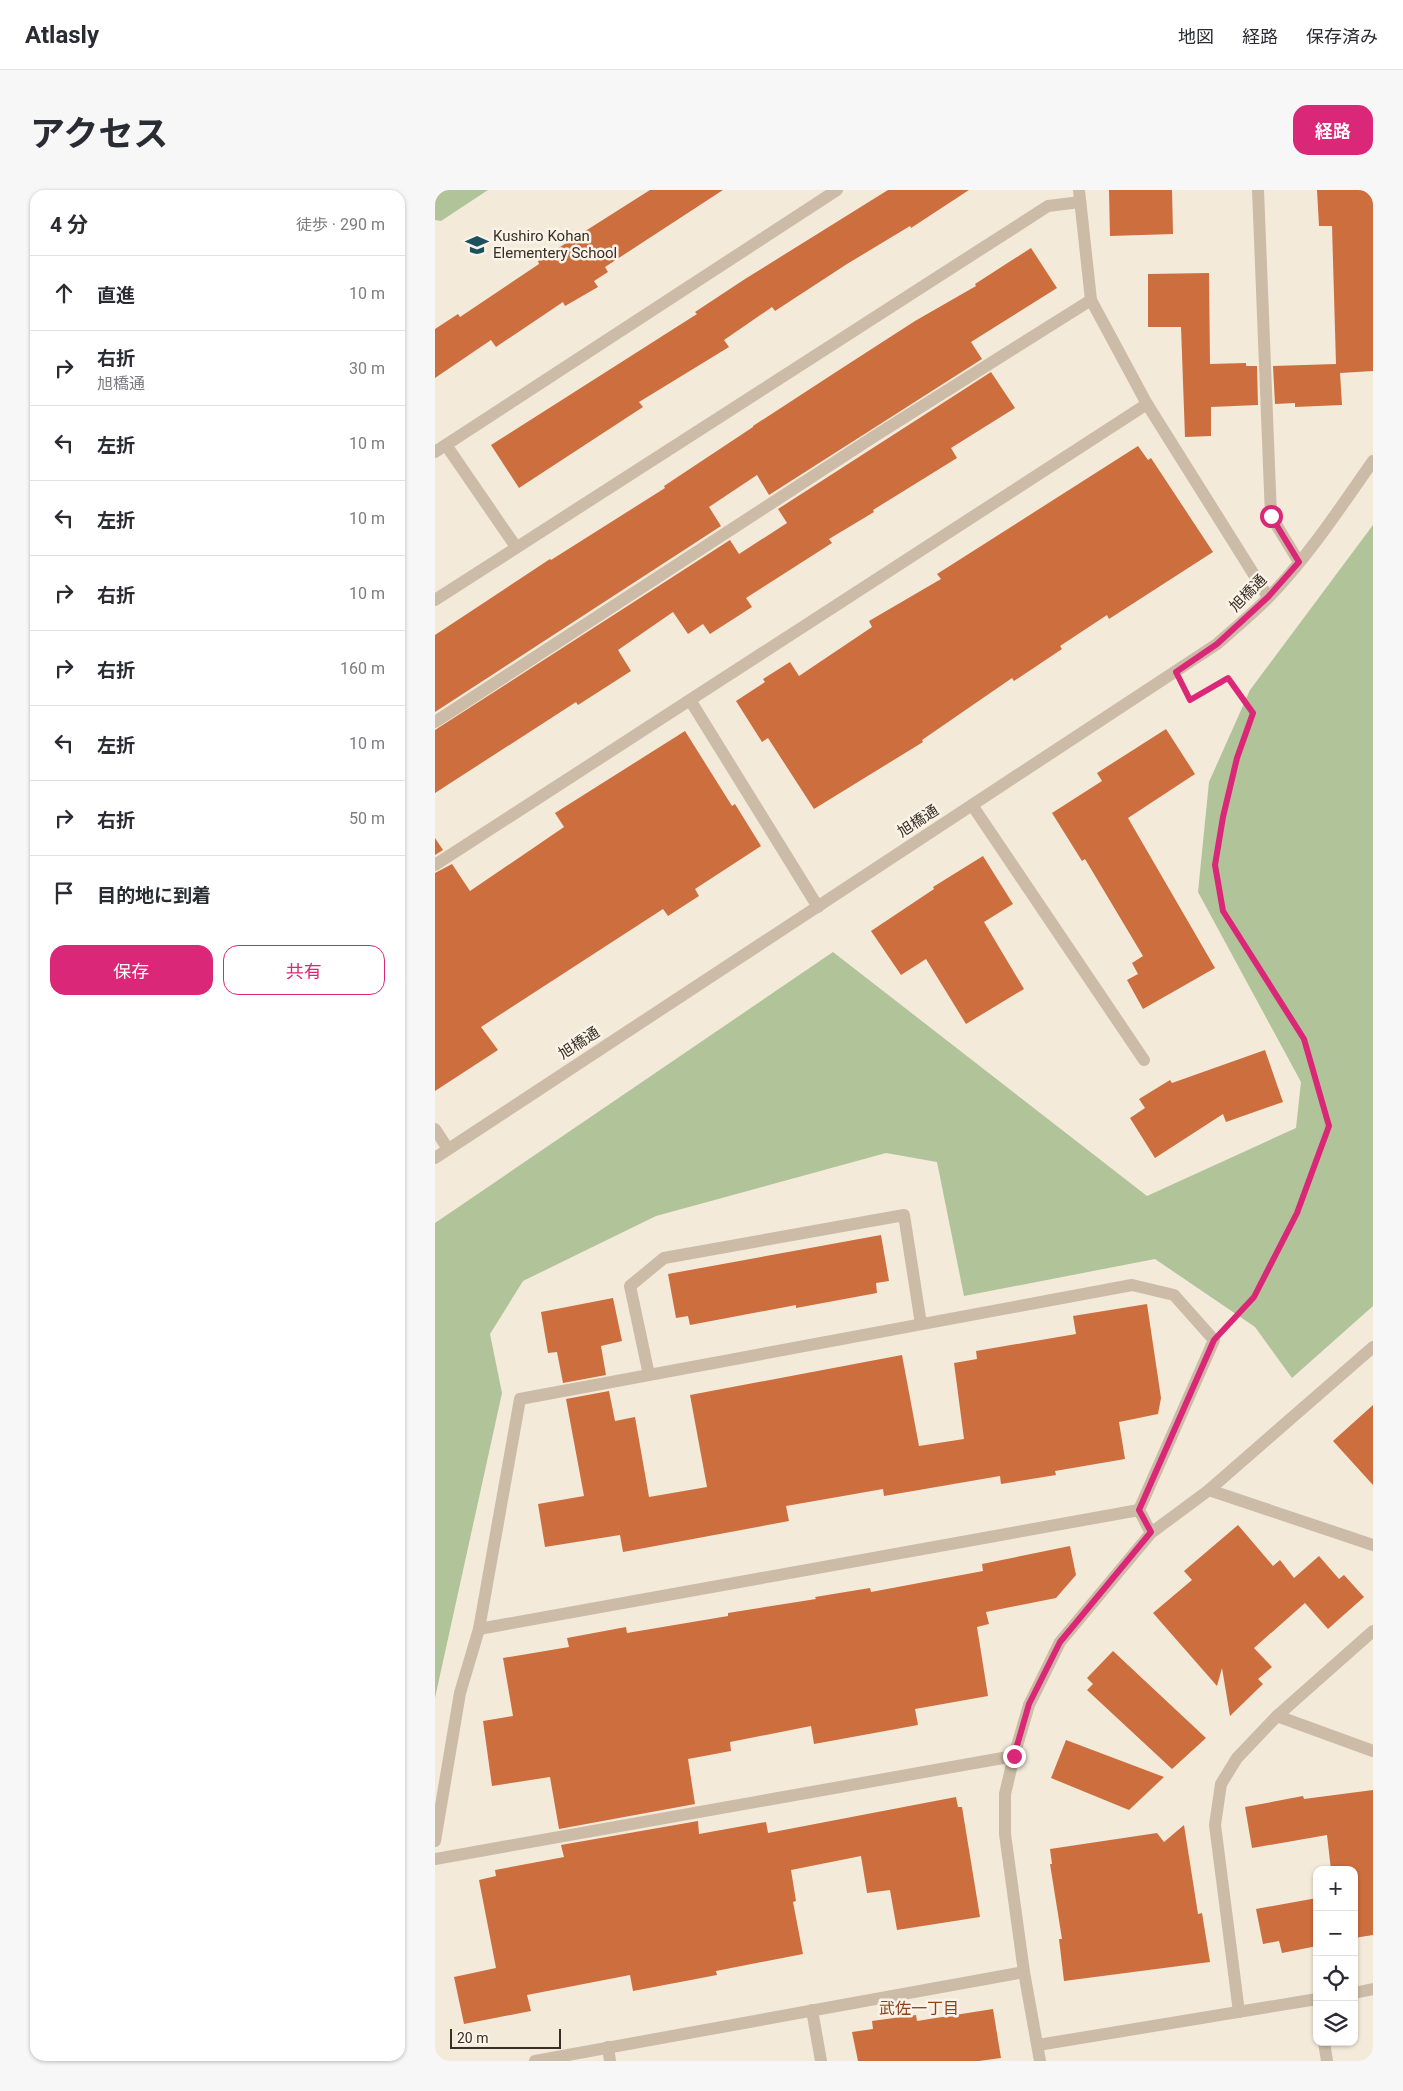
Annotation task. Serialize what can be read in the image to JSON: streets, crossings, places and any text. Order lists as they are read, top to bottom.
{
  "streets": {
    "street": ["旭橋通"]
  },
  "districts": ["武佐一丁目"],
  "places": {
    "school or university": ["Kushiro Kohan Elementery School"]
  },
  "scale_bar": "20 m",
  "page": {
    "header": "Atlasly",
    "nav": ["地図", "経路", "保存済み"],
    "title": "アクセス",
    "buttons": [
      "経路",
      ["保存", "共有"]
    ],
    "heading": ["4 分", "徒歩 · 290 m"],
    "list": [
      ["直進", "10 m"],
      ["右折", "旭橋通", "30 m"],
      ["左折", "10 m"],
      ["左折", "10 m"],
      ["右折", "10 m"],
      ["右折", "160 m"],
      ["左折", "10 m"],
      ["右折", "50 m"],
      "目的地に到着"
    ],
    "map_buttons": ["+", "−"],
    "scale": "20 m"
  }
}
